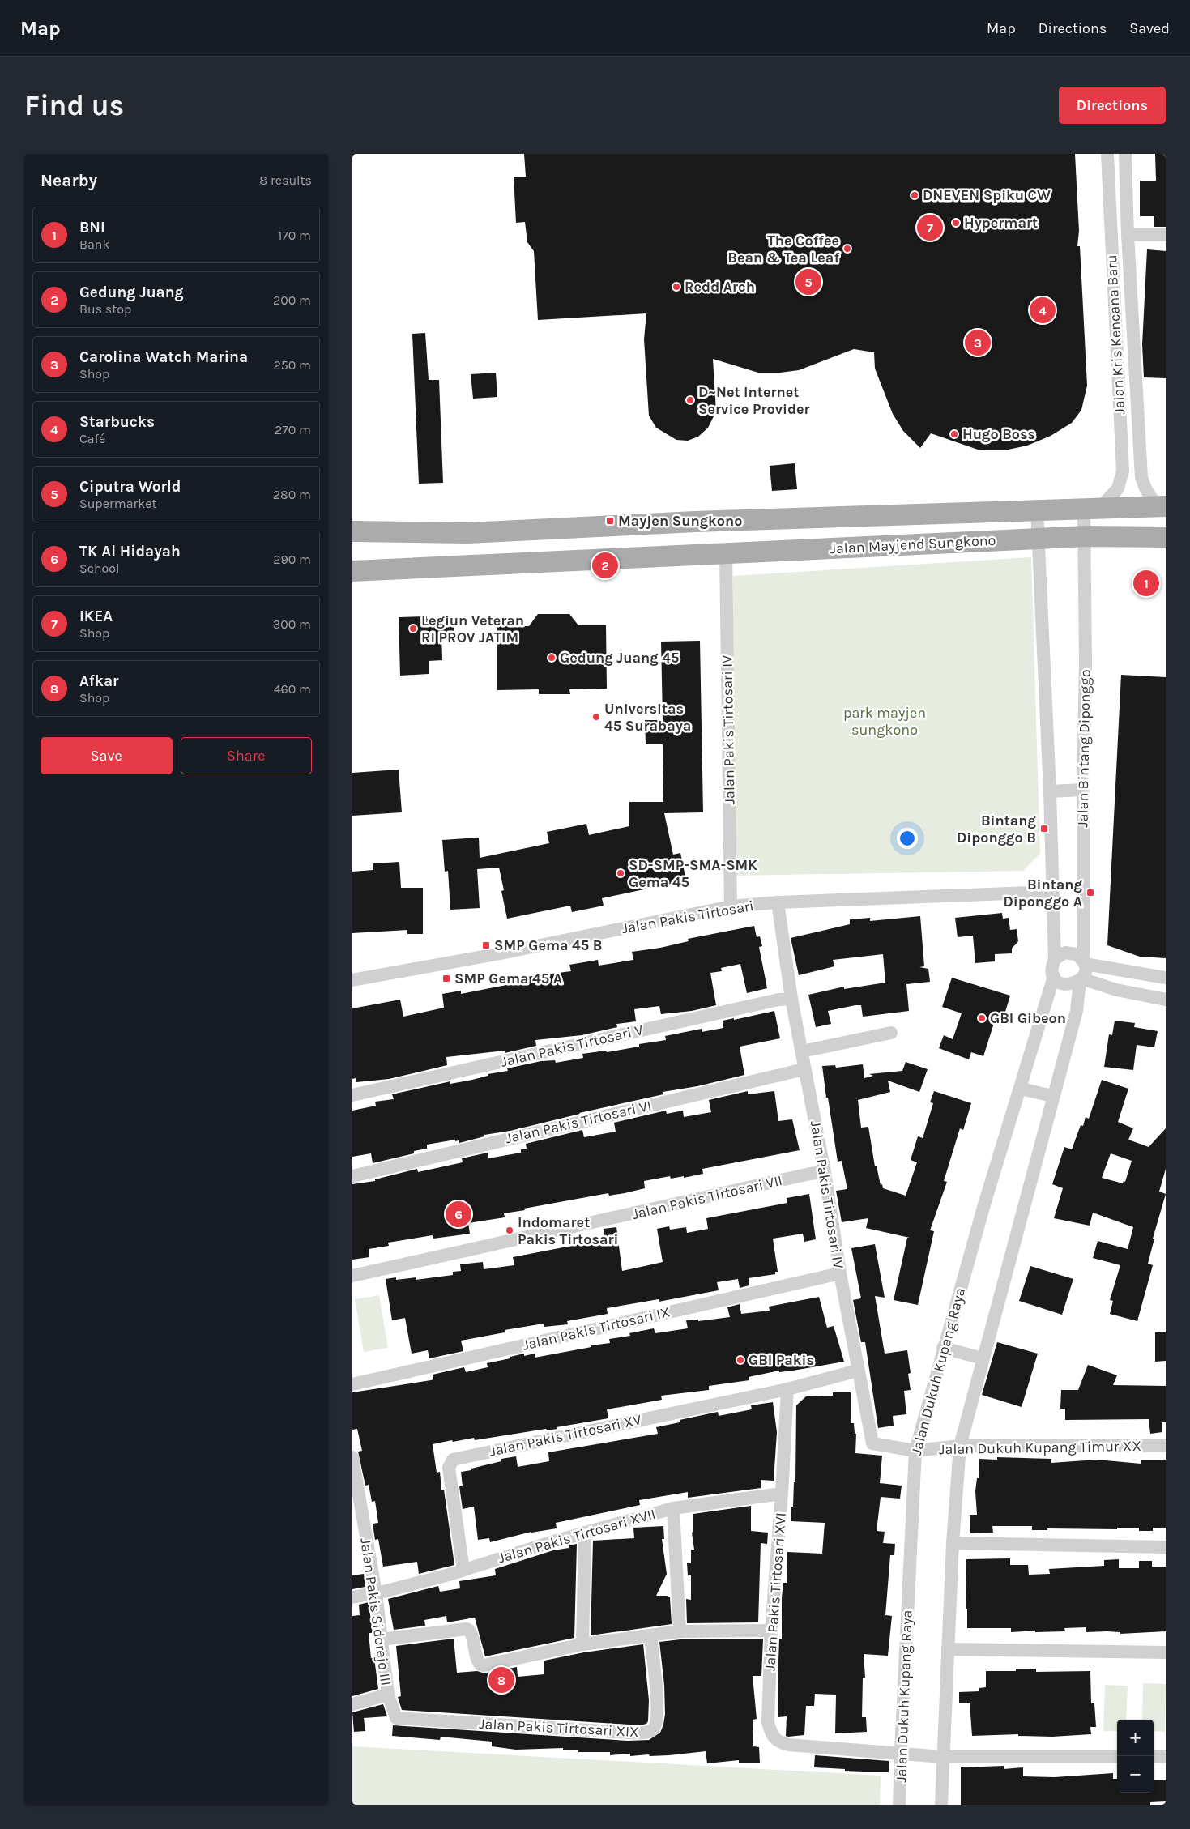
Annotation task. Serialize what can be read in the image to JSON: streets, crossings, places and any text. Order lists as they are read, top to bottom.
{
  "streets": {
    "main road": ["Jalan Mayjend Sungkono"],
    "street": [
      "Jalan Kris Kencana Baru",
      "Jalan Pakis Tirtosari IV",
      "Jalan Bintang Diponggo",
      "Jalan Pakis Tirtosari",
      "Jalan Pakis Tirtosari V",
      "Jalan Pakis Tirtosari VI",
      "Jalan Pakis Tirtosari VII",
      "Jalan Pakis Tirtosari IX",
      "Jalan Dukuh Kupang Raya",
      "Jalan Pakis Tirtosari XV",
      "Jalan Dukuh Kupang Timur XX",
      "Jalan Pakis Tirtosari XVII",
      "Jalan Pakis Tirtosari XVI",
      "Jalan Pakis Sidorejo III",
      "Jalan Pakis Tirtosari XIX"
    ]
  },
  "crossings": [
    ["Jalan Kris Kencana Baru", "Jalan Mayjend Sungkono"],
    ["Jalan Kris Kencana Baru", "Jalan Bintang Diponggo"],
    ["Jalan Mayjend Sungkono", "Jalan Pakis Tirtosari IV"],
    ["Jalan Mayjend Sungkono", "Jalan Bintang Diponggo"],
    ["Jalan Pakis Tirtosari IV", "Jalan Pakis Tirtosari"],
    ["Jalan Pakis Tirtosari IV", "Jalan Pakis Tirtosari V"],
    ["Jalan Pakis Tirtosari IV", "Jalan Pakis Tirtosari VI"],
    ["Jalan Pakis Tirtosari IV", "Jalan Pakis Tirtosari VII"],
    ["Jalan Pakis Tirtosari IV", "Jalan Pakis Tirtosari IX"],
    ["Jalan Pakis Tirtosari IV", "Jalan Dukuh Kupang Raya"],
    ["Jalan Pakis Tirtosari IV", "Jalan Dukuh Kupang Timur XX"],
    ["Jalan Bintang Diponggo", "Jalan Dukuh Kupang Raya"],
    ["Jalan Dukuh Kupang Raya", "Jalan Dukuh Kupang Timur XX"],
    ["Jalan Dukuh Kupang Raya", "Jalan Pakis Tirtosari XVI"],
    ["Jalan Pakis Tirtosari XV", "Jalan Pakis Tirtosari XVII"],
    ["Jalan Pakis Tirtosari XV", "Jalan Pakis Tirtosari XVI"],
    ["Jalan Pakis Tirtosari XVII", "Jalan Pakis Tirtosari XVI"],
    ["Jalan Pakis Tirtosari XVII", "Jalan Pakis Sidorejo III"],
    ["Jalan Pakis Sidorejo III", "Jalan Pakis Tirtosari XIX"]
  ],
  "parks": ["park mayjen sungkono"],
  "places": {
    "other": [
      "DNEVEN Spiku CW",
      "Hypermart",
      "The Coffee Bean & Tea Leaf",
      "Redd Arch",
      "D~Net Internet Service Provider",
      "Hugo Boss",
      "Legiun Veteran RI PROV JATIM",
      "Gedung Juang 45",
      "Universitas 45 Surabaya",
      "SD-SMP-SMA-SMK Gema 45",
      "GBI Gibeon",
      "Indomaret Pakis Tirtosari",
      "GBI Pakis"
    ],
    "transit": [
      "Mayjen Sungkono",
      "Bintang Diponggo B",
      "Bintang Diponggo A",
      "SMP Gema 45 B",
      "SMP Gema 45 A"
    ]
  },
  "page": {
    "header": "Map",
    "nav": ["Map", "Directions", "Saved"],
    "buttons": [
      "Directions",
      ["Save", "Share"]
    ],
    "title": "Find us",
    "heading": ["Nearby", "8 results"],
    "list": [
      {
        "mark": "1",
        "name": "BNI",
        "note": "Bank",
        "value": "170 m"
      },
      {
        "mark": "2",
        "name": "Gedung Juang",
        "note": "Bus stop",
        "value": "200 m"
      },
      {
        "mark": "3",
        "name": "Carolina Watch Marina",
        "note": "Shop",
        "value": "250 m"
      },
      {
        "mark": "4",
        "name": "Starbucks",
        "note": "Café",
        "value": "270 m"
      },
      {
        "mark": "5",
        "name": "Ciputra World",
        "note": "Supermarket",
        "value": "280 m"
      },
      {
        "mark": "6",
        "name": "TK Al Hidayah",
        "note": "School",
        "value": "290 m"
      },
      {
        "mark": "7",
        "name": "IKEA",
        "note": "Shop",
        "value": "300 m"
      },
      {
        "mark": "8",
        "name": "Afkar",
        "note": "Shop",
        "value": "460 m"
      }
    ],
    "pins": [
      "7",
      "5",
      "4",
      "3",
      "2",
      "1",
      "6",
      "8"
    ],
    "map_buttons": ["+", "−"]
  }
}
